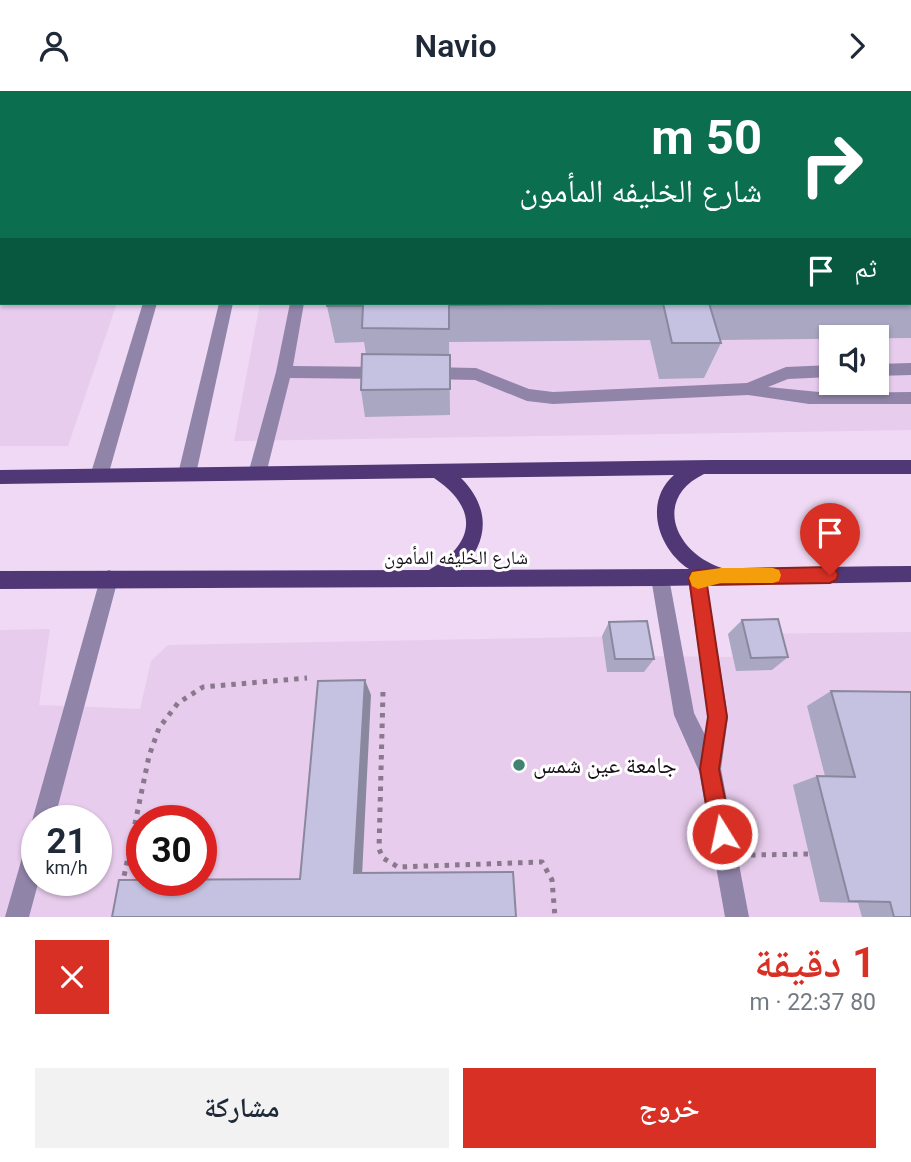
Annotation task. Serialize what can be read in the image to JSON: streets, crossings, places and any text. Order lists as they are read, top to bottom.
{
  "streets": {
    "main road": ["شارع الخليفه المأمون"]
  },
  "places": ["جامعة عين شمس"],
  "page": {
    "header": "Navio",
    "turn": ["50 m", "شارع الخليفه المأمون"],
    "then": "ثم",
    "speed": "21 km/h",
    "limit": "30",
    "heading": ["1 دقيقة", "80 m · 22:37"],
    "buttons": ["خروج", "مشاركة"]
  }
}
